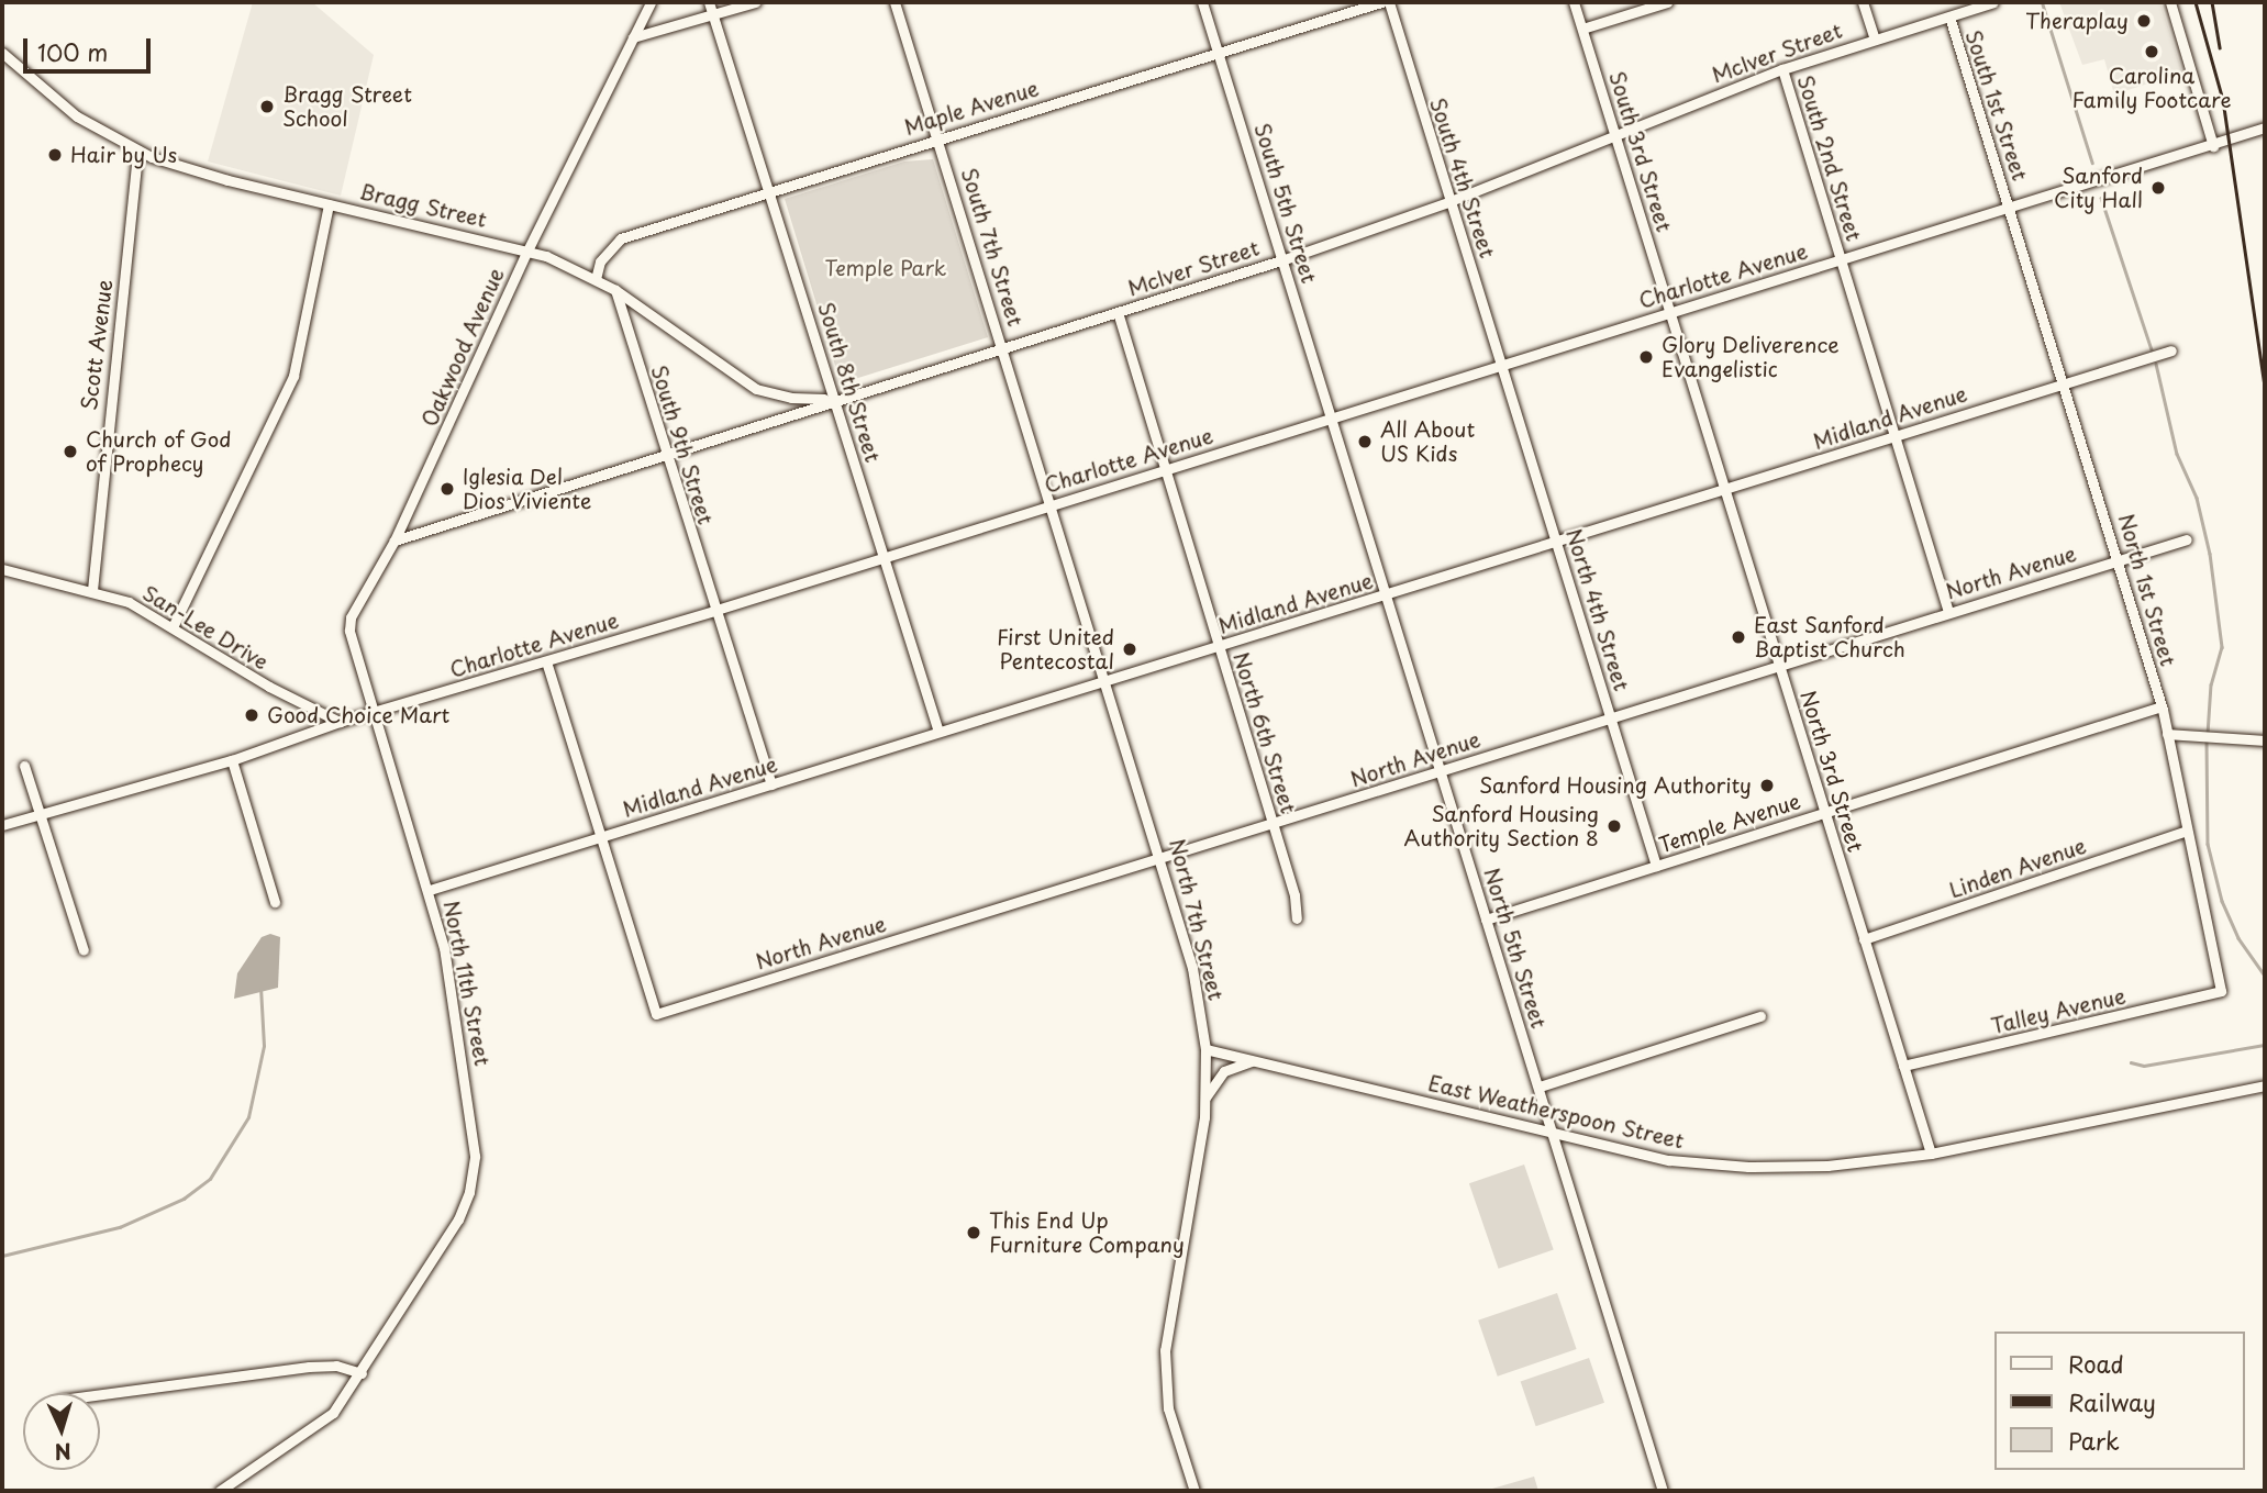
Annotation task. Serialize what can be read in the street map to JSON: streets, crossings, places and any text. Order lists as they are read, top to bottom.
{
  "streets": {
    "street": [
      "McIver Street",
      "South 1st Street",
      "Maple Avenue",
      "South 3rd Street",
      "South 2nd Street",
      "South 4th Street",
      "South 5th Street",
      "Bragg Street",
      "South 7th Street",
      "Charlotte Avenue",
      "Scott Avenue",
      "Oakwood Avenue",
      "South 8th Street",
      "Midland Avenue",
      "South 9th Street",
      "North Avenue",
      "North 1st Street",
      "North 4th Street",
      "San-Lee Drive",
      "North 6th Street",
      "North 3rd Street",
      "Temple Avenue",
      "Linden Avenue",
      "North 7th Street",
      "North 5th Street",
      "North 11th Street",
      "Talley Avenue",
      "East Weatherspoon Street"
    ]
  },
  "crossings": [
    ["McIver Street", "South 1st Street"],
    ["McIver Street", "South 3rd Street"],
    ["McIver Street", "South 2nd Street"],
    ["McIver Street", "South 4th Street"],
    ["McIver Street", "South 5th Street"],
    ["McIver Street", "Bragg Street"],
    ["McIver Street", "South 7th Street"],
    ["McIver Street", "Oakwood Avenue"],
    ["McIver Street", "South 8th Street"],
    ["McIver Street", "South 9th Street"],
    ["McIver Street", "North 6th Street"],
    ["South 1st Street", "Charlotte Avenue"],
    ["South 1st Street", "North 1st Street"],
    ["Maple Avenue", "South 5th Street"],
    ["Maple Avenue", "Bragg Street"],
    ["Maple Avenue", "South 7th Street"],
    ["Maple Avenue", "South 8th Street"],
    ["South 3rd Street", "Charlotte Avenue"],
    ["South 3rd Street", "North 3rd Street"],
    ["South 2nd Street", "Charlotte Avenue"],
    ["South 2nd Street", "Midland Avenue"],
    ["South 2nd Street", "North Avenue"],
    ["South 4th Street", "Charlotte Avenue"],
    ["South 4th Street", "North 4th Street"],
    ["South 5th Street", "Charlotte Avenue"],
    ["South 5th Street", "North 5th Street"],
    ["Bragg Street", "Scott Avenue"],
    ["Bragg Street", "Oakwood Avenue"],
    ["Bragg Street", "South 8th Street"],
    ["Bragg Street", "South 9th Street"],
    ["South 7th Street", "Charlotte Avenue"],
    ["South 7th Street", "North 7th Street"],
    ["Charlotte Avenue", "Oakwood Avenue"],
    ["Charlotte Avenue", "South 8th Street"],
    ["Charlotte Avenue", "South 9th Street"],
    ["Charlotte Avenue", "North 1st Street"],
    ["Charlotte Avenue", "North 4th Street"],
    ["Charlotte Avenue", "San-Lee Drive"],
    ["Charlotte Avenue", "North 6th Street"],
    ["Charlotte Avenue", "North 3rd Street"],
    ["Charlotte Avenue", "North 7th Street"],
    ["Charlotte Avenue", "North 5th Street"],
    ["Charlotte Avenue", "North 11th Street"],
    ["Scott Avenue", "San-Lee Drive"],
    ["Oakwood Avenue", "North 11th Street"],
    ["South 8th Street", "Midland Avenue"],
    ["Midland Avenue", "South 9th Street"],
    ["Midland Avenue", "North Avenue"],
    ["Midland Avenue", "North 1st Street"],
    ["Midland Avenue", "North 4th Street"],
    ["Midland Avenue", "North 6th Street"],
    ["Midland Avenue", "North 3rd Street"],
    ["Midland Avenue", "North 7th Street"],
    ["Midland Avenue", "North 5th Street"],
    ["Midland Avenue", "North 11th Street"],
    ["North Avenue", "North 1st Street"],
    ["North Avenue", "North 4th Street"],
    ["North Avenue", "North 6th Street"],
    ["North Avenue", "North 3rd Street"],
    ["North Avenue", "North 7th Street"],
    ["North Avenue", "North 5th Street"],
    ["North 1st Street", "Temple Avenue"],
    ["North 1st Street", "Linden Avenue"],
    ["North 1st Street", "Talley Avenue"],
    ["North 4th Street", "Temple Avenue"],
    ["North 3rd Street", "Temple Avenue"],
    ["North 3rd Street", "Linden Avenue"],
    ["North 3rd Street", "Talley Avenue"],
    ["North 3rd Street", "East Weatherspoon Street"],
    ["Temple Avenue", "North 5th Street"],
    ["North 7th Street", "East Weatherspoon Street"],
    ["North 5th Street", "East Weatherspoon Street"]
  ],
  "parks": ["Temple Park"],
  "places": [
    "Theraplay",
    "Carolina Family Footcare",
    "Bragg Street School",
    "Hair by Us",
    "Sanford City Hall",
    "Glory Deliverence Evangelistic",
    "All About US Kids",
    "Church of God of Prophecy",
    "Iglesia Del Dios Viviente",
    "East Sanford Baptist Church",
    "First United Pentecostal",
    "Good Choice Mart",
    "Sanford Housing Authority",
    "Sanford Housing Authority Section 8",
    "This End Up Furniture Company"
  ],
  "legend": ["Road", "Railway", "Park"],
  "scale_bar": "100 m",
  "north": "bottom"
}
